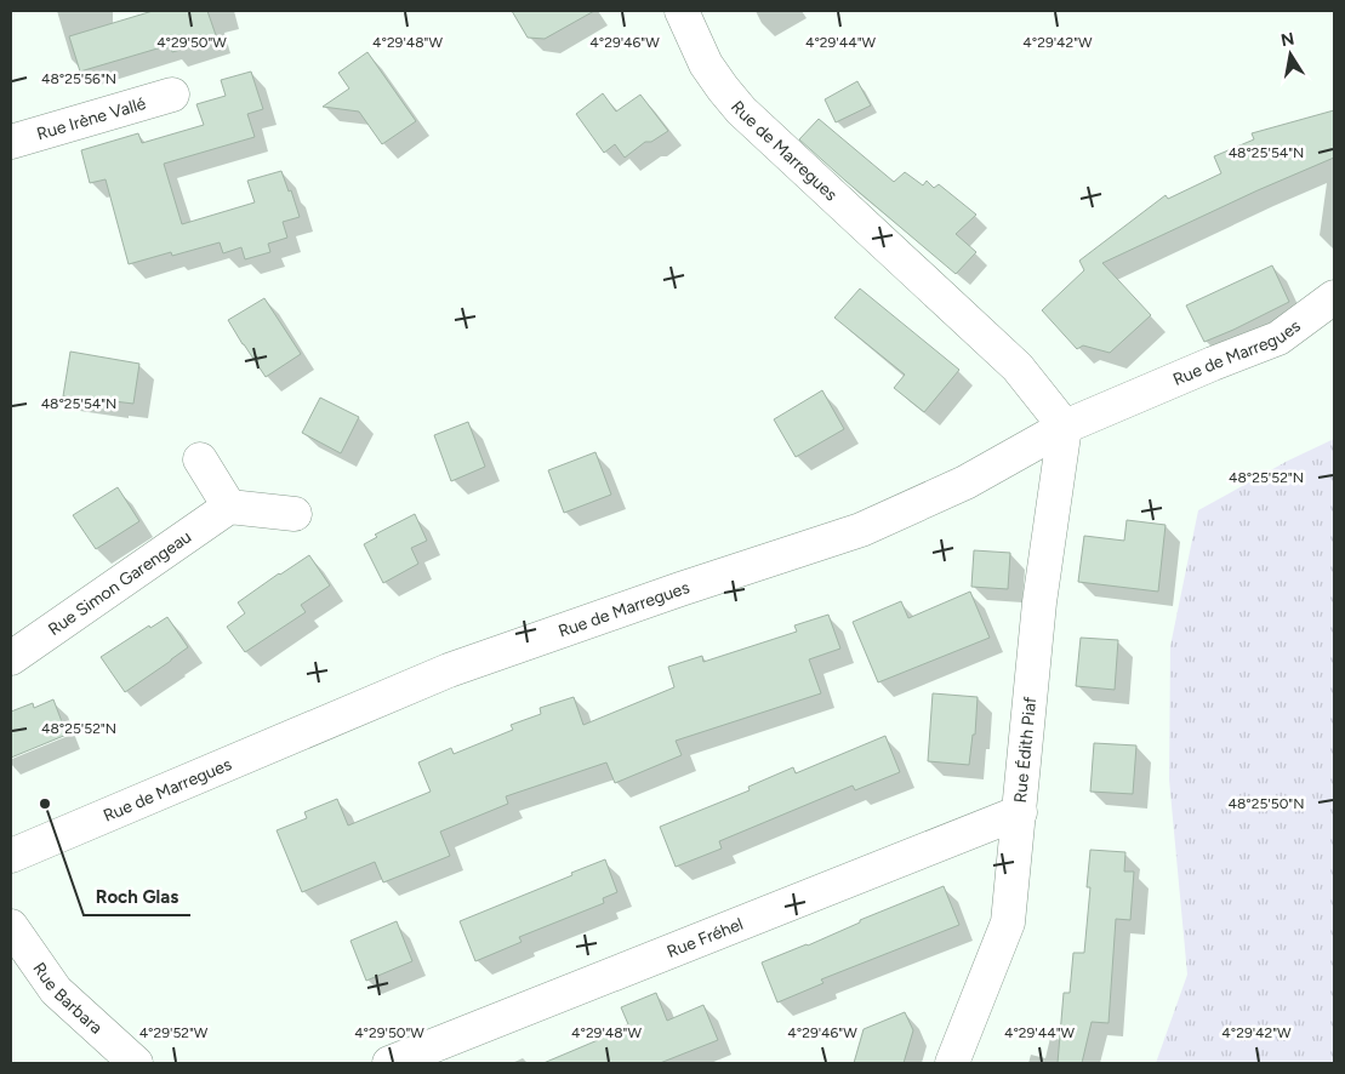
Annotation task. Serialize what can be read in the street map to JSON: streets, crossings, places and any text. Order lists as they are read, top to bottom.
{
  "streets": {
    "street": [
      "Rue Irène Vallé",
      "Rue de Marregues",
      "Rue Simon Garengeau",
      "Rue Édith Piaf",
      "Rue Fréhel",
      "Rue Barbara"
    ]
  },
  "crossings": [
    ["Rue de Marregues", "Rue Édith Piaf"],
    ["Rue Édith Piaf", "Rue Fréhel"]
  ],
  "places": ["Roch Glas"],
  "north": "top",
  "coordinates": [
    "4°29'50\"W",
    "4°29'48\"W",
    "4°29'46\"W",
    "4°29'44\"W",
    "4°29'42\"W",
    "48°25'56\"N",
    "48°25'54\"N",
    "48°25'52\"N",
    "48°25'50\"N",
    "4°29'52\"W"
  ]
}
